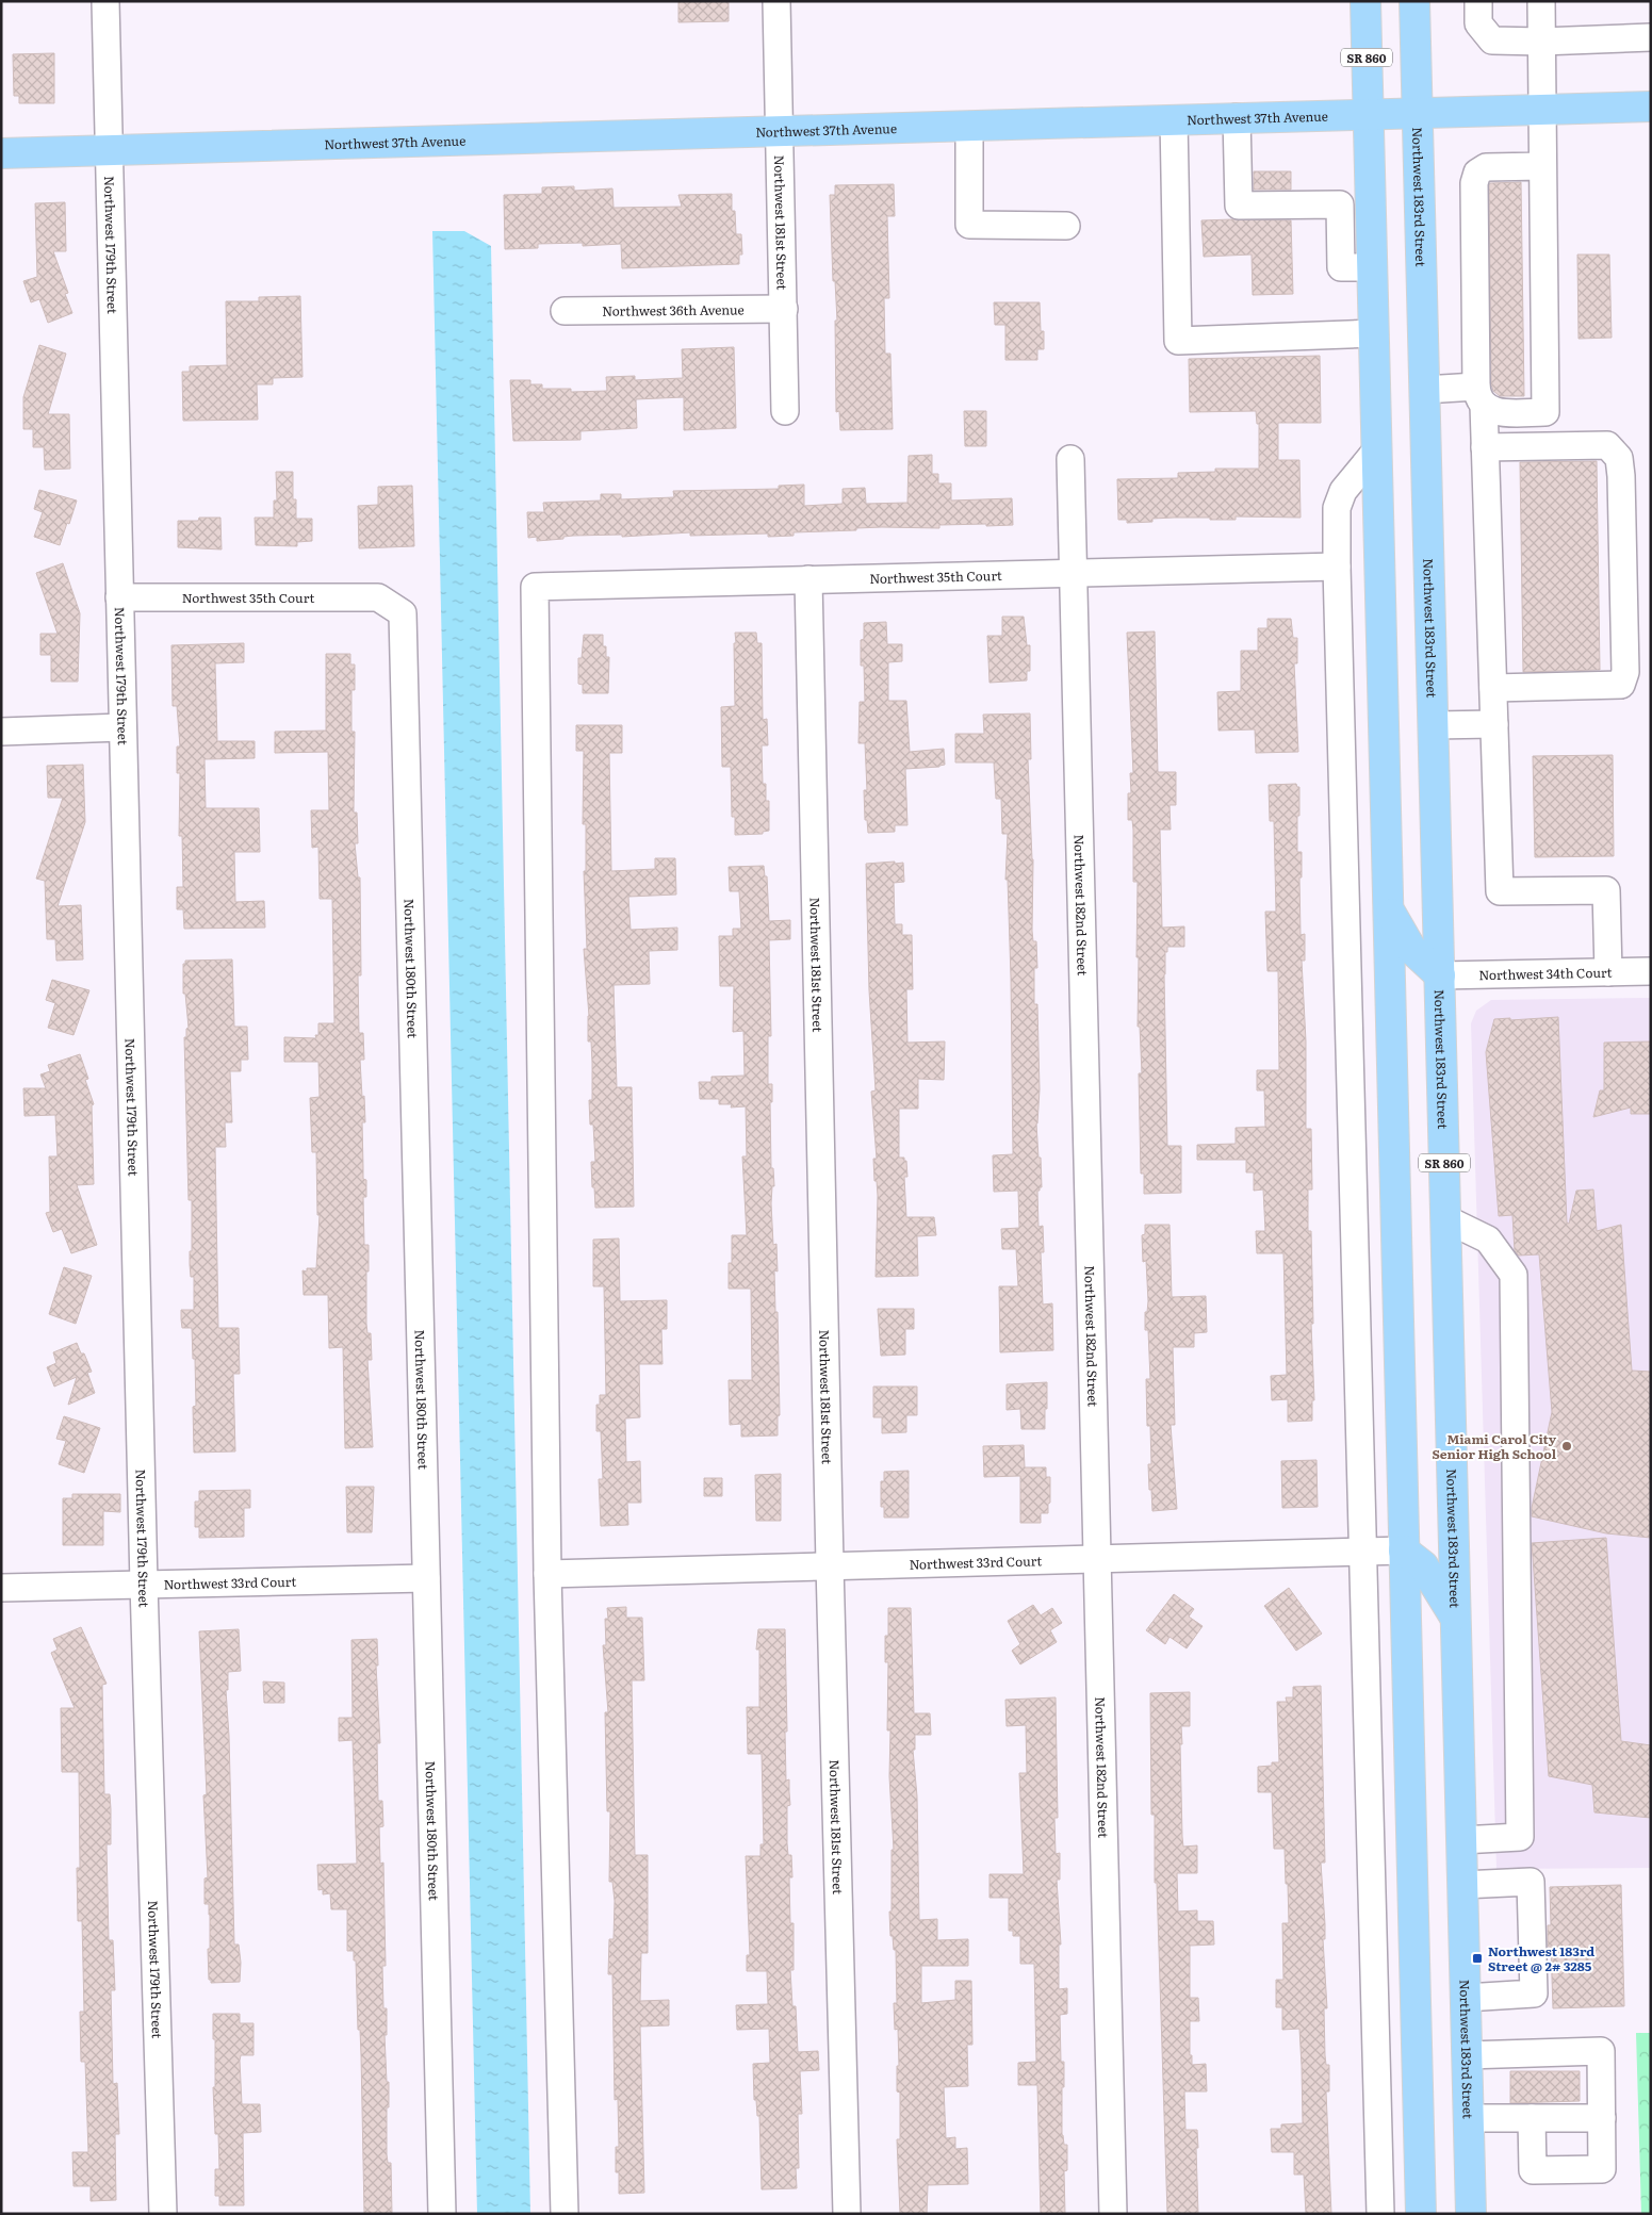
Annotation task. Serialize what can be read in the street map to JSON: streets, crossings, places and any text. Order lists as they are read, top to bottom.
{
  "streets": {
    "main road": ["SR 860", "Northwest 37th Avenue", "Northwest 183rd Street"],
    "street": [
      "Northwest 181st Street",
      "Northwest 179th Street",
      "Northwest 36th Avenue",
      "Northwest 35th Court",
      "Northwest 182nd Street",
      "Northwest 180th Street",
      "Northwest 34th Court",
      "Northwest 33rd Court"
    ]
  },
  "crossings": [
    ["SR 860", "Northwest 37th Avenue"],
    ["SR 860", "Northwest 33rd Court"],
    ["Northwest 37th Avenue", "Northwest 183rd Street"],
    ["Northwest 37th Avenue", "Northwest 181st Street"],
    ["Northwest 37th Avenue", "Northwest 179th Street"],
    ["Northwest 183rd Street", "Northwest 34th Court"],
    ["Northwest 181st Street", "Northwest 36th Avenue"],
    ["Northwest 181st Street", "Northwest 35th Court"],
    ["Northwest 181st Street", "Northwest 33rd Court"],
    ["Northwest 179th Street", "Northwest 35th Court"],
    ["Northwest 179th Street", "Northwest 33rd Court"],
    ["Northwest 35th Court", "Northwest 182nd Street"],
    ["Northwest 35th Court", "Northwest 180th Street"],
    ["Northwest 35th Court", "Northwest 33rd Court"],
    ["Northwest 182nd Street", "Northwest 33rd Court"],
    ["Northwest 180th Street", "Northwest 33rd Court"]
  ],
  "places": {
    "other": ["Miami Carol City Senior High School"],
    "transit": ["Northwest 183rd Street @ 2# 3285"]
  }
}
